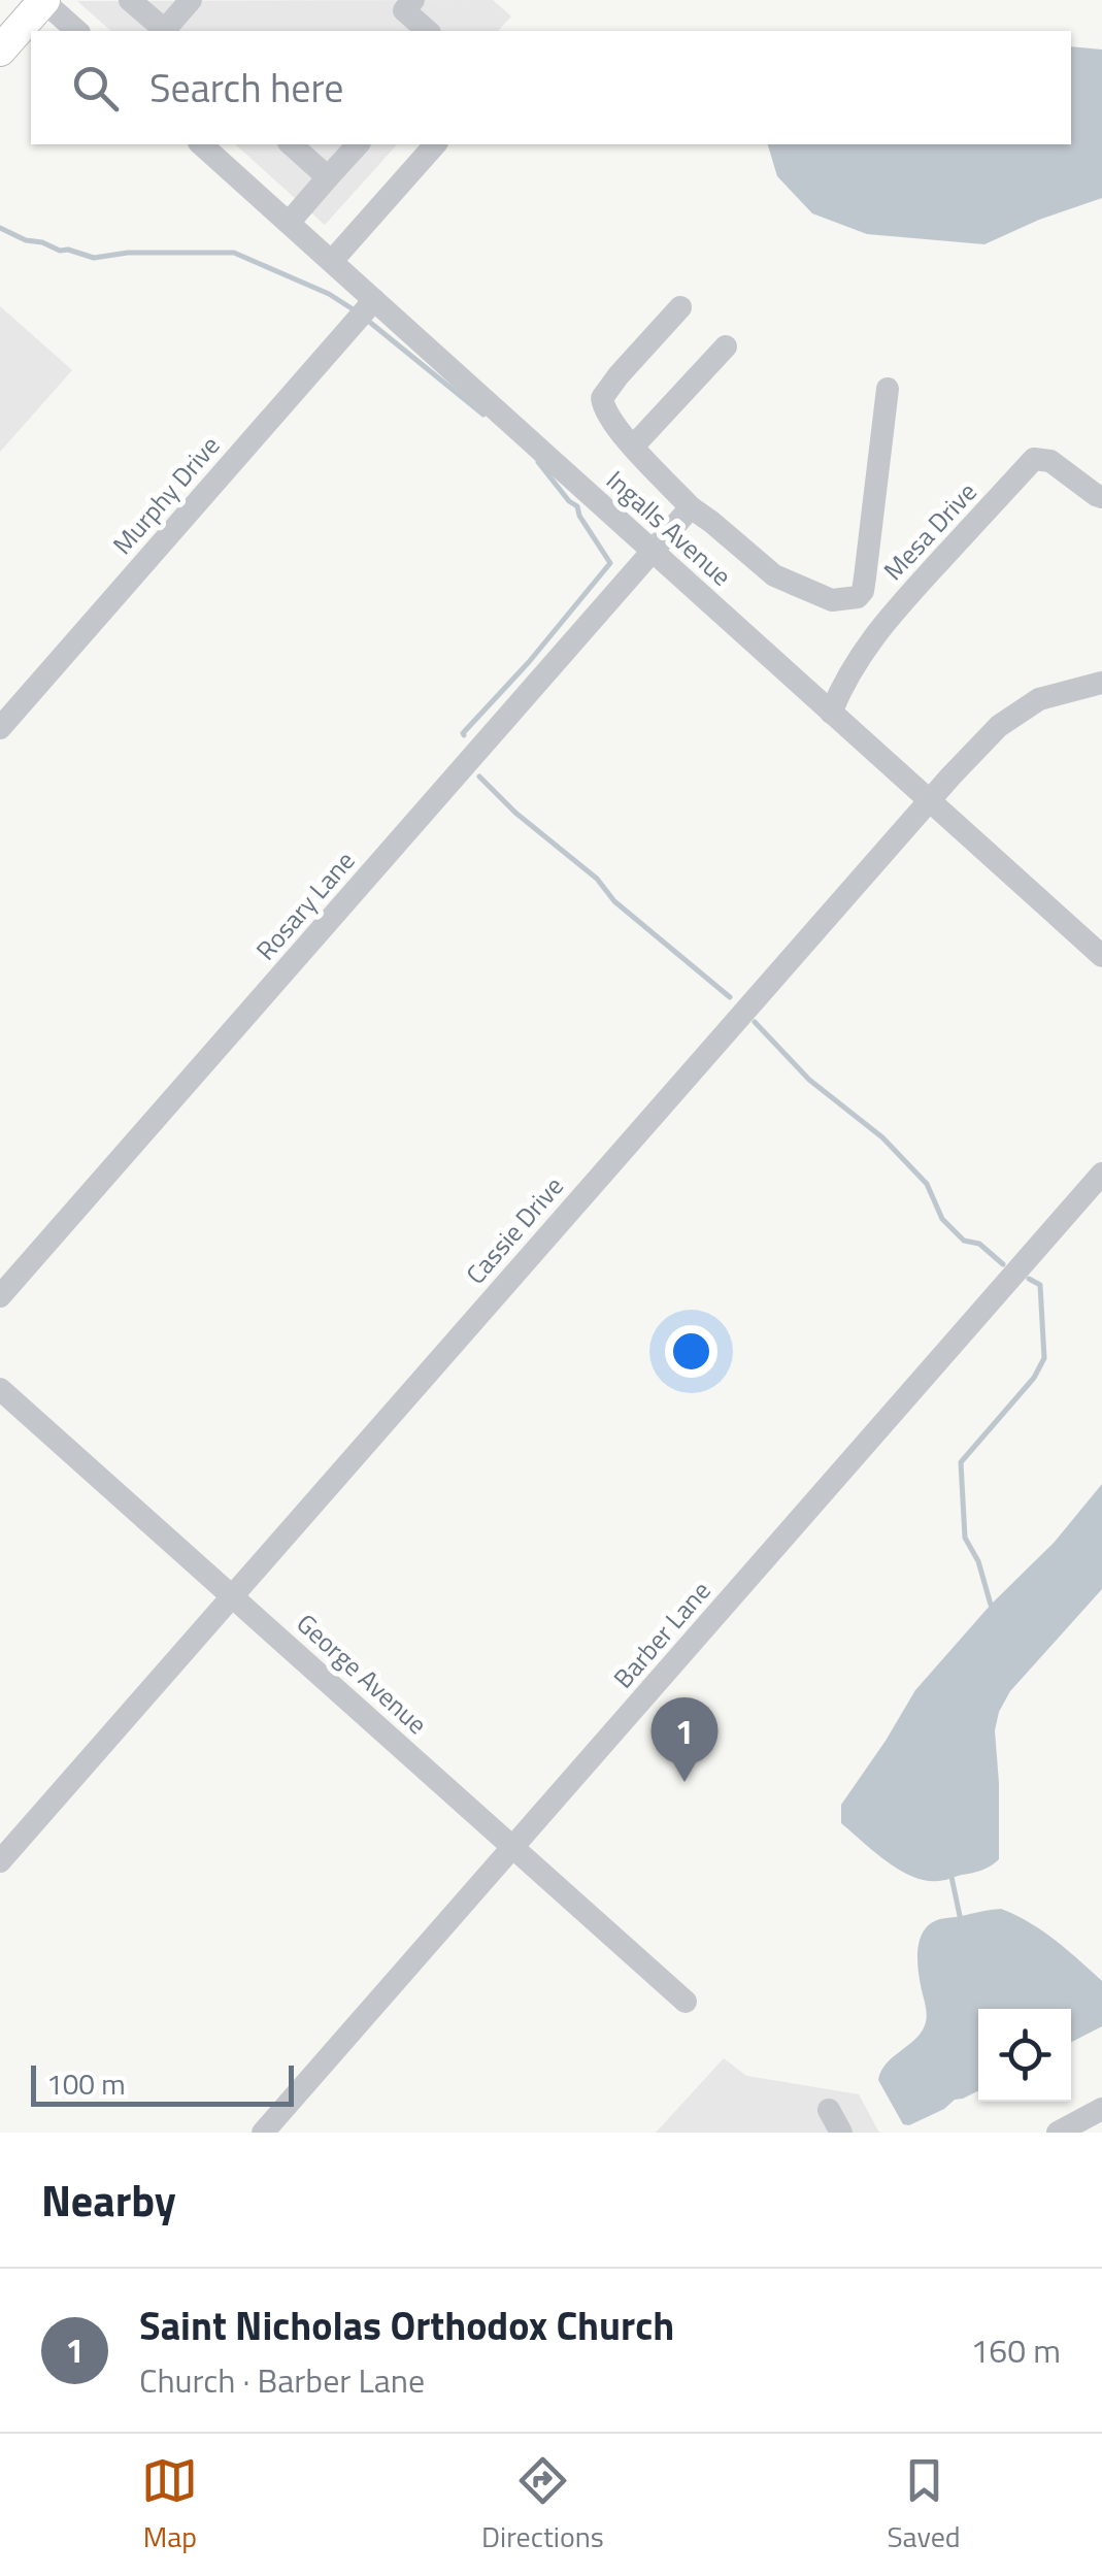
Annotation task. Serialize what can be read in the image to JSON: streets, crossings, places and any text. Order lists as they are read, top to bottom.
{
  "streets": {
    "street": [
      "Murphy Drive",
      "Ingalls Avenue",
      "Mesa Drive",
      "Rosary Lane",
      "Cassie Drive",
      "Barber Lane",
      "George Avenue"
    ]
  },
  "crossings": [
    ["Murphy Drive", "Ingalls Avenue"],
    ["Ingalls Avenue", "Mesa Drive"],
    ["Ingalls Avenue", "Rosary Lane"],
    ["Ingalls Avenue", "Cassie Drive"],
    ["Cassie Drive", "George Avenue"],
    ["Barber Lane", "George Avenue"]
  ],
  "scale_bar": "100 m",
  "page": {
    "search": "Search here",
    "pins": "1",
    "scale": "100 m",
    "heading": "Nearby",
    "list": [
      {
        "mark": "1",
        "name": "Saint Nicholas Orthodox Church",
        "note": "Church · Barber Lane",
        "value": "160 m"
      }
    ],
    "nav": ["Map", "Directions", "Saved"]
  }
}
